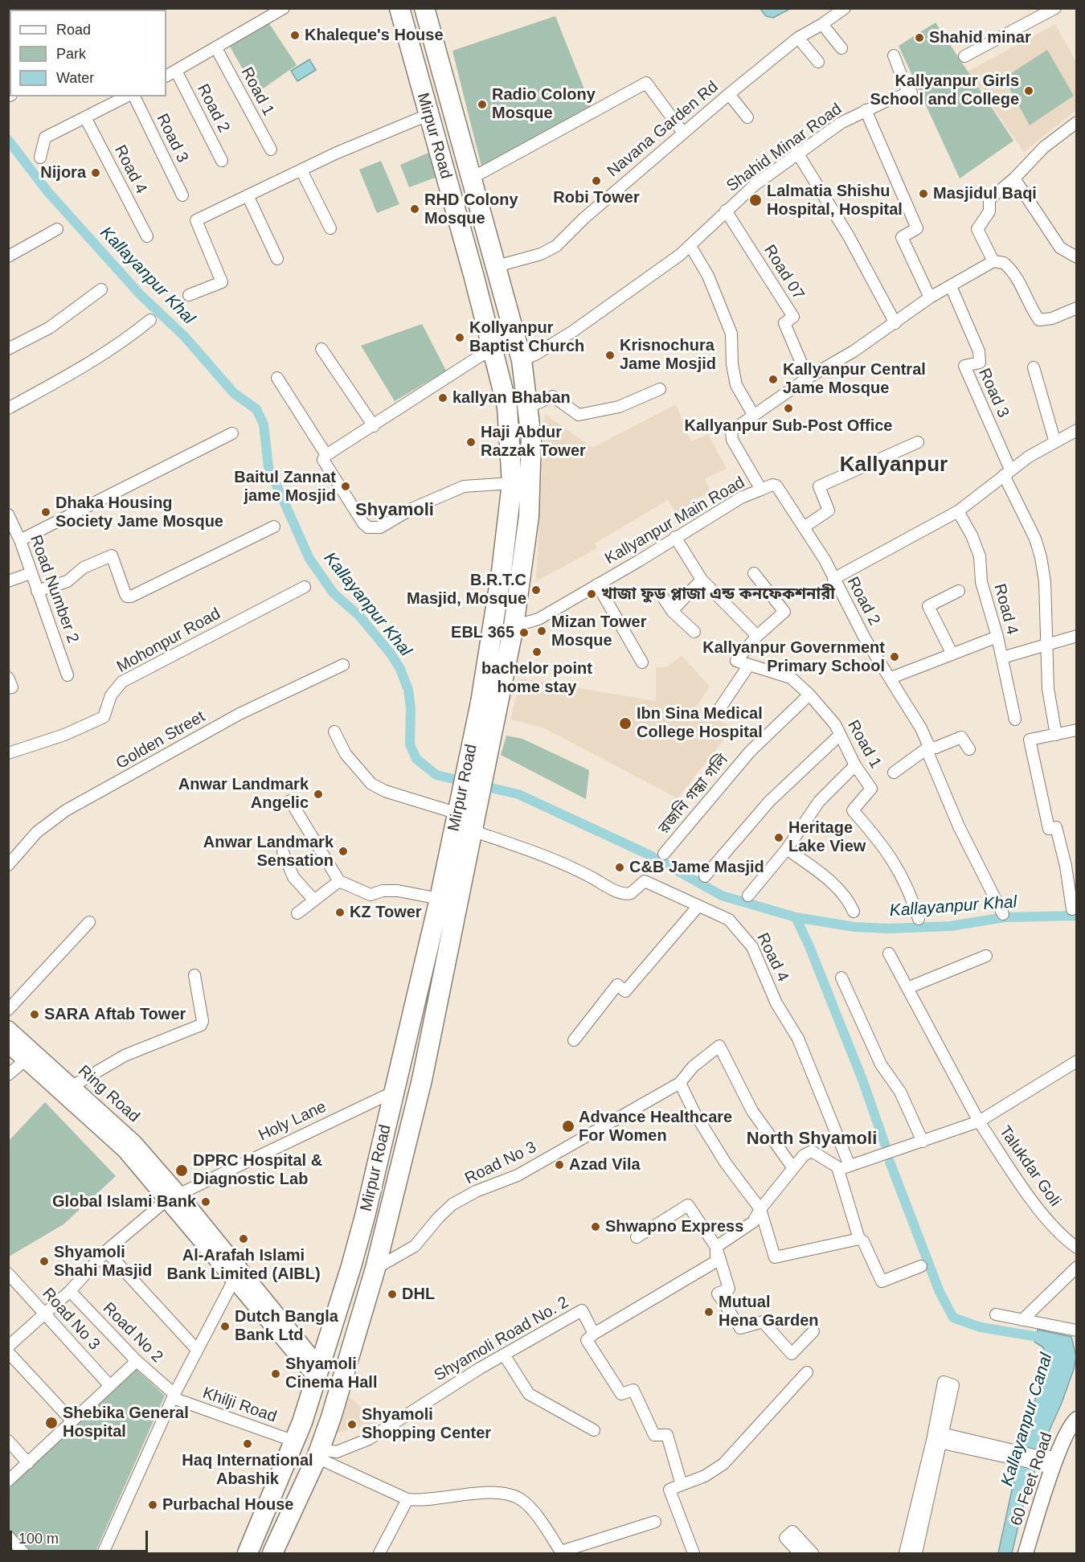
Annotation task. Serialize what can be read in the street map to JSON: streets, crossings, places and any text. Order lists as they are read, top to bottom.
{
  "streets": {
    "highway": ["Mirpur Road"],
    "main road": ["Ring Road", "60 Feet Road"],
    "street": [
      "Road 1",
      "Road 2",
      "Navana Garden Rd",
      "Road 3",
      "Shahid Minar Road",
      "Road 4",
      "Road 07",
      "Kallyanpur Main Road",
      "Road Number 2",
      "Mohonpur Road",
      "Golden Street",
      "রজনি গন্ধা গলি",
      "Holy Lane",
      "Road No 3",
      "Talukdar Goli",
      "Road No 2",
      "Shyamoli Road No. 2",
      "Khilji Road"
    ]
  },
  "crossings": [
    ["Road 1", "রজনি গন্ধা গলি"],
    ["Road 2", "Kallyanpur Main Road"],
    ["Navana Garden Rd", "Mirpur Road"],
    ["Mirpur Road", "Shahid Minar Road"],
    ["Mirpur Road", "Road 4"],
    ["Mirpur Road", "Kallyanpur Main Road"],
    ["Mirpur Road", "Ring Road"],
    ["Mirpur Road", "Holy Lane"],
    ["Mirpur Road", "Road No 3"],
    ["Mirpur Road", "Shyamoli Road No. 2"],
    ["Mirpur Road", "Khilji Road"],
    ["Road 3", "Kallyanpur Main Road"],
    ["Shahid Minar Road", "Road 07"],
    ["Road 4", "Talukdar Goli"],
    ["Road 07", "Kallyanpur Main Road"],
    ["Ring Road", "Holy Lane"],
    ["Ring Road", "Khilji Road"],
    ["Holy Lane", "Road No 3"],
    ["Holy Lane", "Road No 2"],
    ["Road No 2", "Khilji Road"]
  ],
  "districts": ["Kallyanpur", "Shyamoli", "North Shyamoli"],
  "water": ["Kallayanpur Khal", "Kallayanpur Canal"],
  "places": [
    "Khaleque's House",
    "Shahid minar",
    "Kallyanpur Girls School and College",
    "Radio Colony Mosque",
    "Nijora",
    "Robi Tower",
    "Masjidul Baqi",
    "Lalmatia Shishu Hospital, Hospital",
    "RHD Colony Mosque",
    "Kollyanpur Baptist Church",
    "Krisnochura Jame Mosjid",
    "Kallyanpur Central Jame Mosque",
    "kallyan Bhaban",
    "Kallyanpur Sub-Post Office",
    "Haji Abdur Razzak Tower",
    "Baitul Zannat jame Mosjid",
    "Dhaka Housing Society Jame Mosque",
    "B.R.T.C Masjid, Mosque",
    "খাজা ফুড প্লাজা এন্ড কনফেকশনারী",
    "Mizan Tower Mosque",
    "EBL 365",
    "bachelor point home stay",
    "Kallyanpur Government Primary School",
    "Ibn Sina Medical College Hospital",
    "Anwar Landmark Angelic",
    "Heritage Lake View",
    "Anwar Landmark Sensation",
    "C&B Jame Masjid",
    "KZ Tower",
    "SARA Aftab Tower",
    "Advance Healthcare For Women",
    "Azad Vila",
    "DPRC Hospital & Diagnostic Lab",
    "Global Islami Bank",
    "Shwapno Express",
    "Al-Arafah Islami Bank Limited (AIBL)",
    "Shyamoli Shahi Masjid",
    "DHL",
    "Mutual Hena Garden",
    "Dutch Bangla Bank Ltd",
    "Shyamoli Cinema Hall",
    "Shebika General Hospital",
    "Shyamoli Shopping Center",
    "Haq International Abashik",
    "Purbachal House"
  ],
  "legend": ["Road", "Park", "Water"],
  "scale_bar": "100 m"
}
